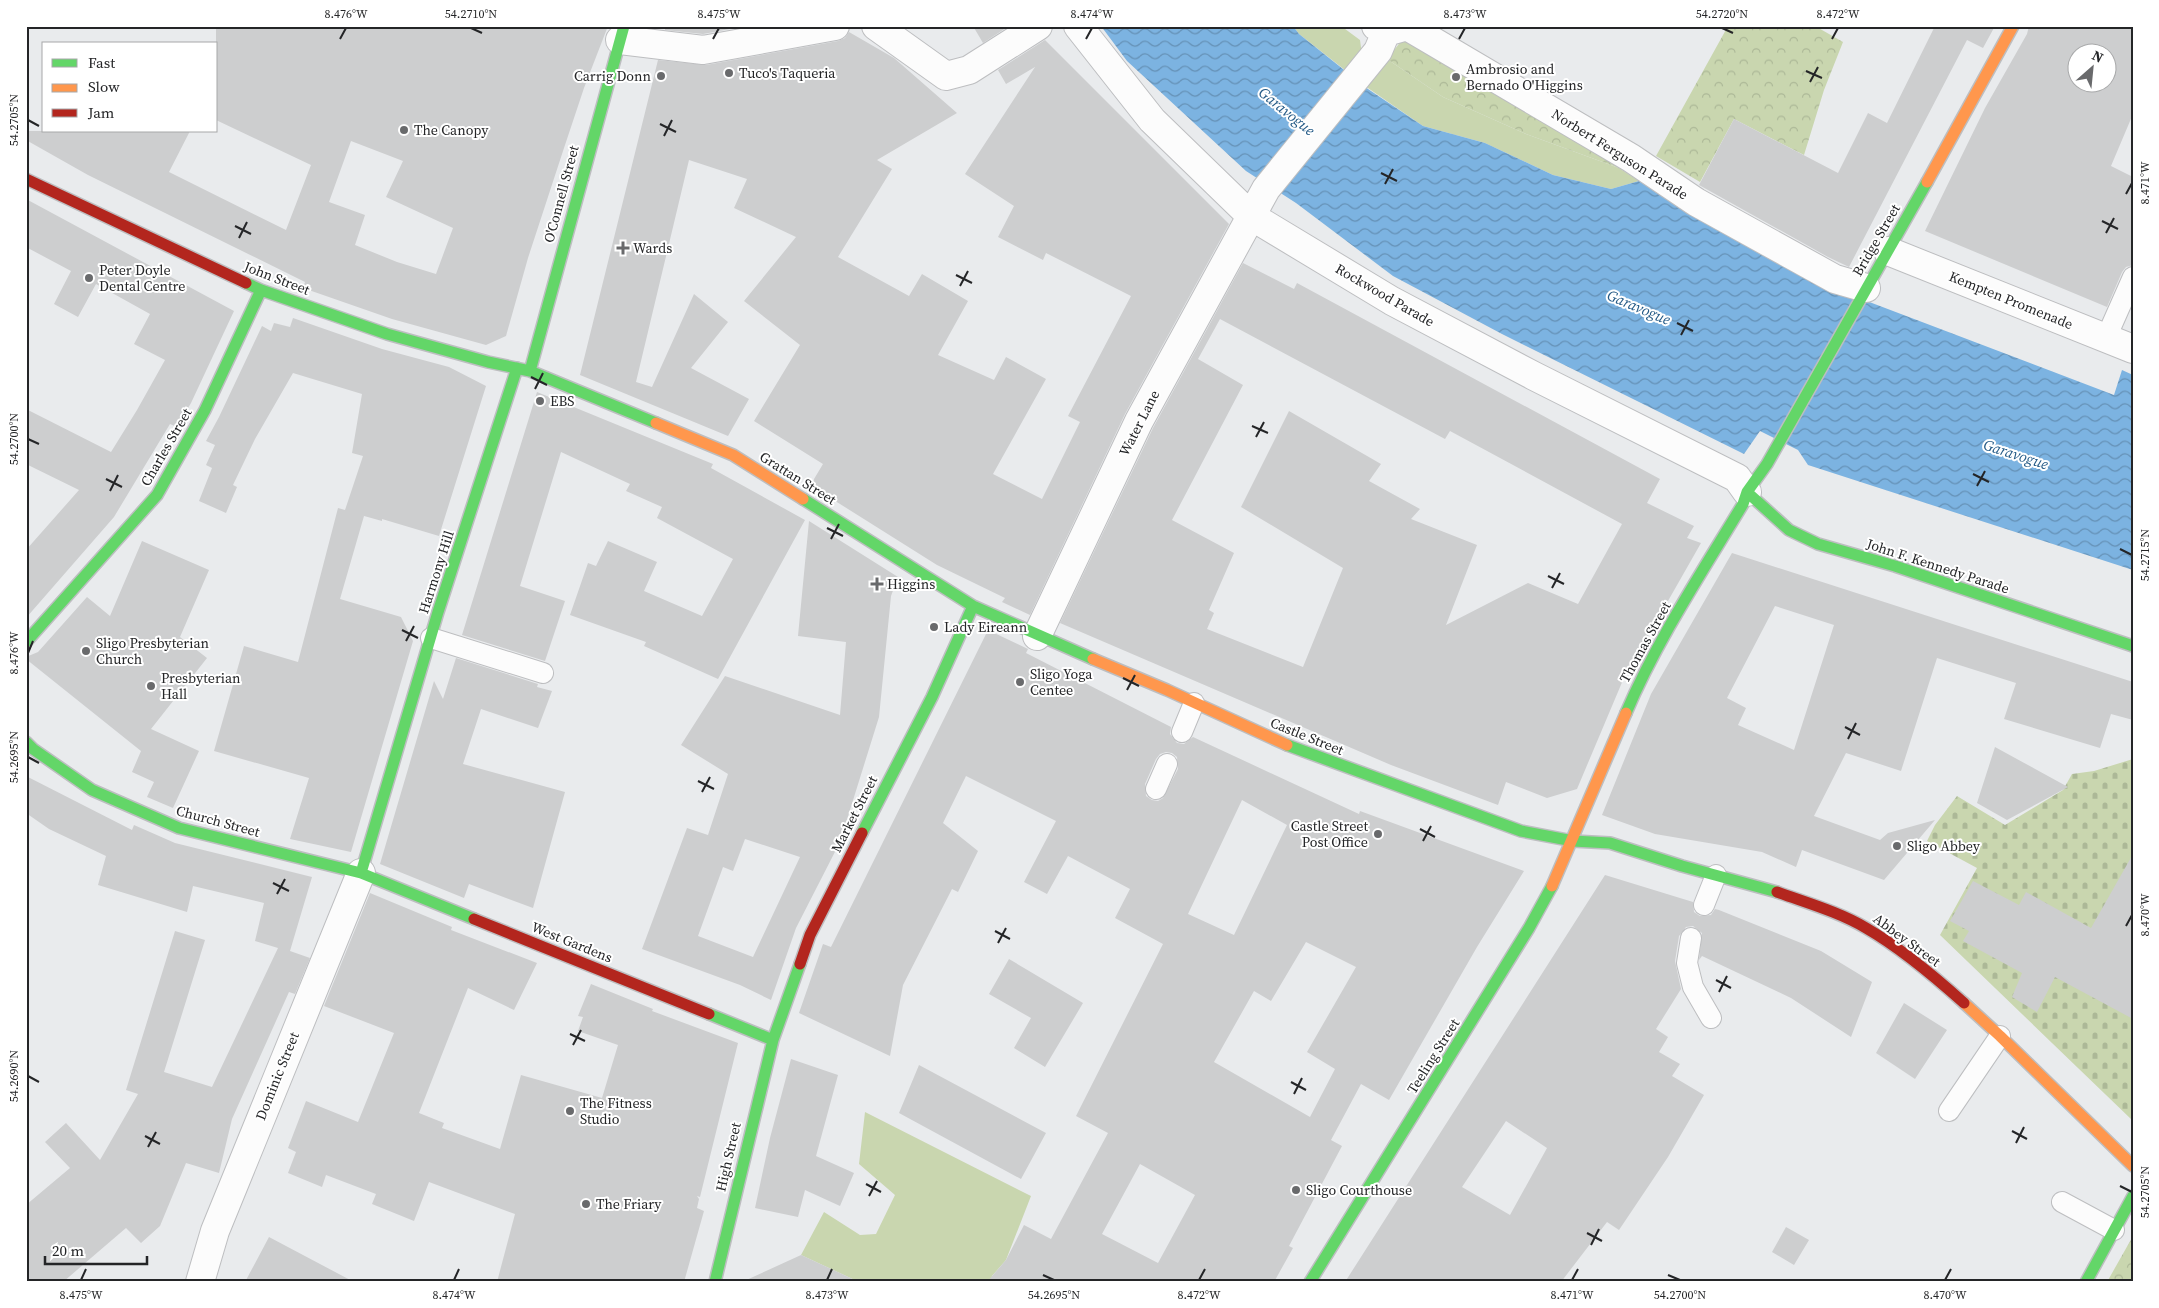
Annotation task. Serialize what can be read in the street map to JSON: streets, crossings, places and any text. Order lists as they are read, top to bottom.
{
  "streets": {
    "street": [
      "Norbert Ferguson Parade",
      "O'Connell Street",
      "Bridge Street",
      "John Street",
      "Rockwood Parade",
      "Kempten Promenade",
      "Water Lane",
      "Charles Street",
      "Grattan Street",
      "John F. Kennedy Parade",
      "Harmony Hill",
      "Thomas Street",
      "Castle Street",
      "Market Street",
      "Church Street",
      "Abbey Street",
      "West Gardens",
      "Teeling Street",
      "Dominic Street",
      "High Street"
    ]
  },
  "crossings": [
    ["Norbert Ferguson Parade", "Bridge Street"],
    ["Norbert Ferguson Parade", "Water Lane"],
    ["O'Connell Street", "John Street"],
    ["O'Connell Street", "Grattan Street"],
    ["Bridge Street", "Kempten Promenade"],
    ["Bridge Street", "Thomas Street"],
    ["John Street", "Charles Street"],
    ["John Street", "Grattan Street"],
    ["John Street", "Harmony Hill"],
    ["Rockwood Parade", "Water Lane"],
    ["Rockwood Parade", "John F. Kennedy Parade"],
    ["Rockwood Parade", "Thomas Street"],
    ["Water Lane", "Grattan Street"],
    ["Water Lane", "Castle Street"],
    ["Grattan Street", "Castle Street"],
    ["Grattan Street", "Market Street"],
    ["John F. Kennedy Parade", "Thomas Street"],
    ["Harmony Hill", "Church Street"],
    ["Harmony Hill", "West Gardens"],
    ["Harmony Hill", "Dominic Street"],
    ["Thomas Street", "Castle Street"],
    ["Thomas Street", "Abbey Street"],
    ["Thomas Street", "Teeling Street"],
    ["Castle Street", "Abbey Street"],
    ["Castle Street", "Teeling Street"],
    ["Market Street", "West Gardens"],
    ["Market Street", "High Street"],
    ["Church Street", "West Gardens"],
    ["Church Street", "Dominic Street"],
    ["Abbey Street", "Teeling Street"],
    ["West Gardens", "Dominic Street"],
    ["West Gardens", "High Street"]
  ],
  "water": ["Garavogue"],
  "places": {
    "other": [
      "Tuco's Taqueria",
      "Carrig Donn",
      "Ambrosio and Bernado O'Higgins",
      "The Canopy",
      "Peter Doyle Dental Centre",
      "EBS",
      "Lady Eireann",
      "Sligo Presbyterian Church",
      "Sligo Yoga Centee",
      "Presbyterian Hall",
      "Castle Street Post Office",
      "Sligo Abbey",
      "The Fitness Studio",
      "Sligo Courthouse",
      "The Friary"
    ],
    "health": ["Wards", "Higgins"]
  },
  "legend": ["Fast", "Slow", "Jam"],
  "scale_bar": "20 m",
  "north": "top right",
  "coordinates": [
    "8.476°W",
    "54.2710°N",
    "8.475°W",
    "8.474°W",
    "8.473°W",
    "54.2720°N",
    "8.472°W",
    "54.2705°N",
    "8.471°W",
    "54.2700°N",
    "54.2715°N",
    "54.2695°N",
    "8.470°W",
    "54.2690°N"
  ]
}
